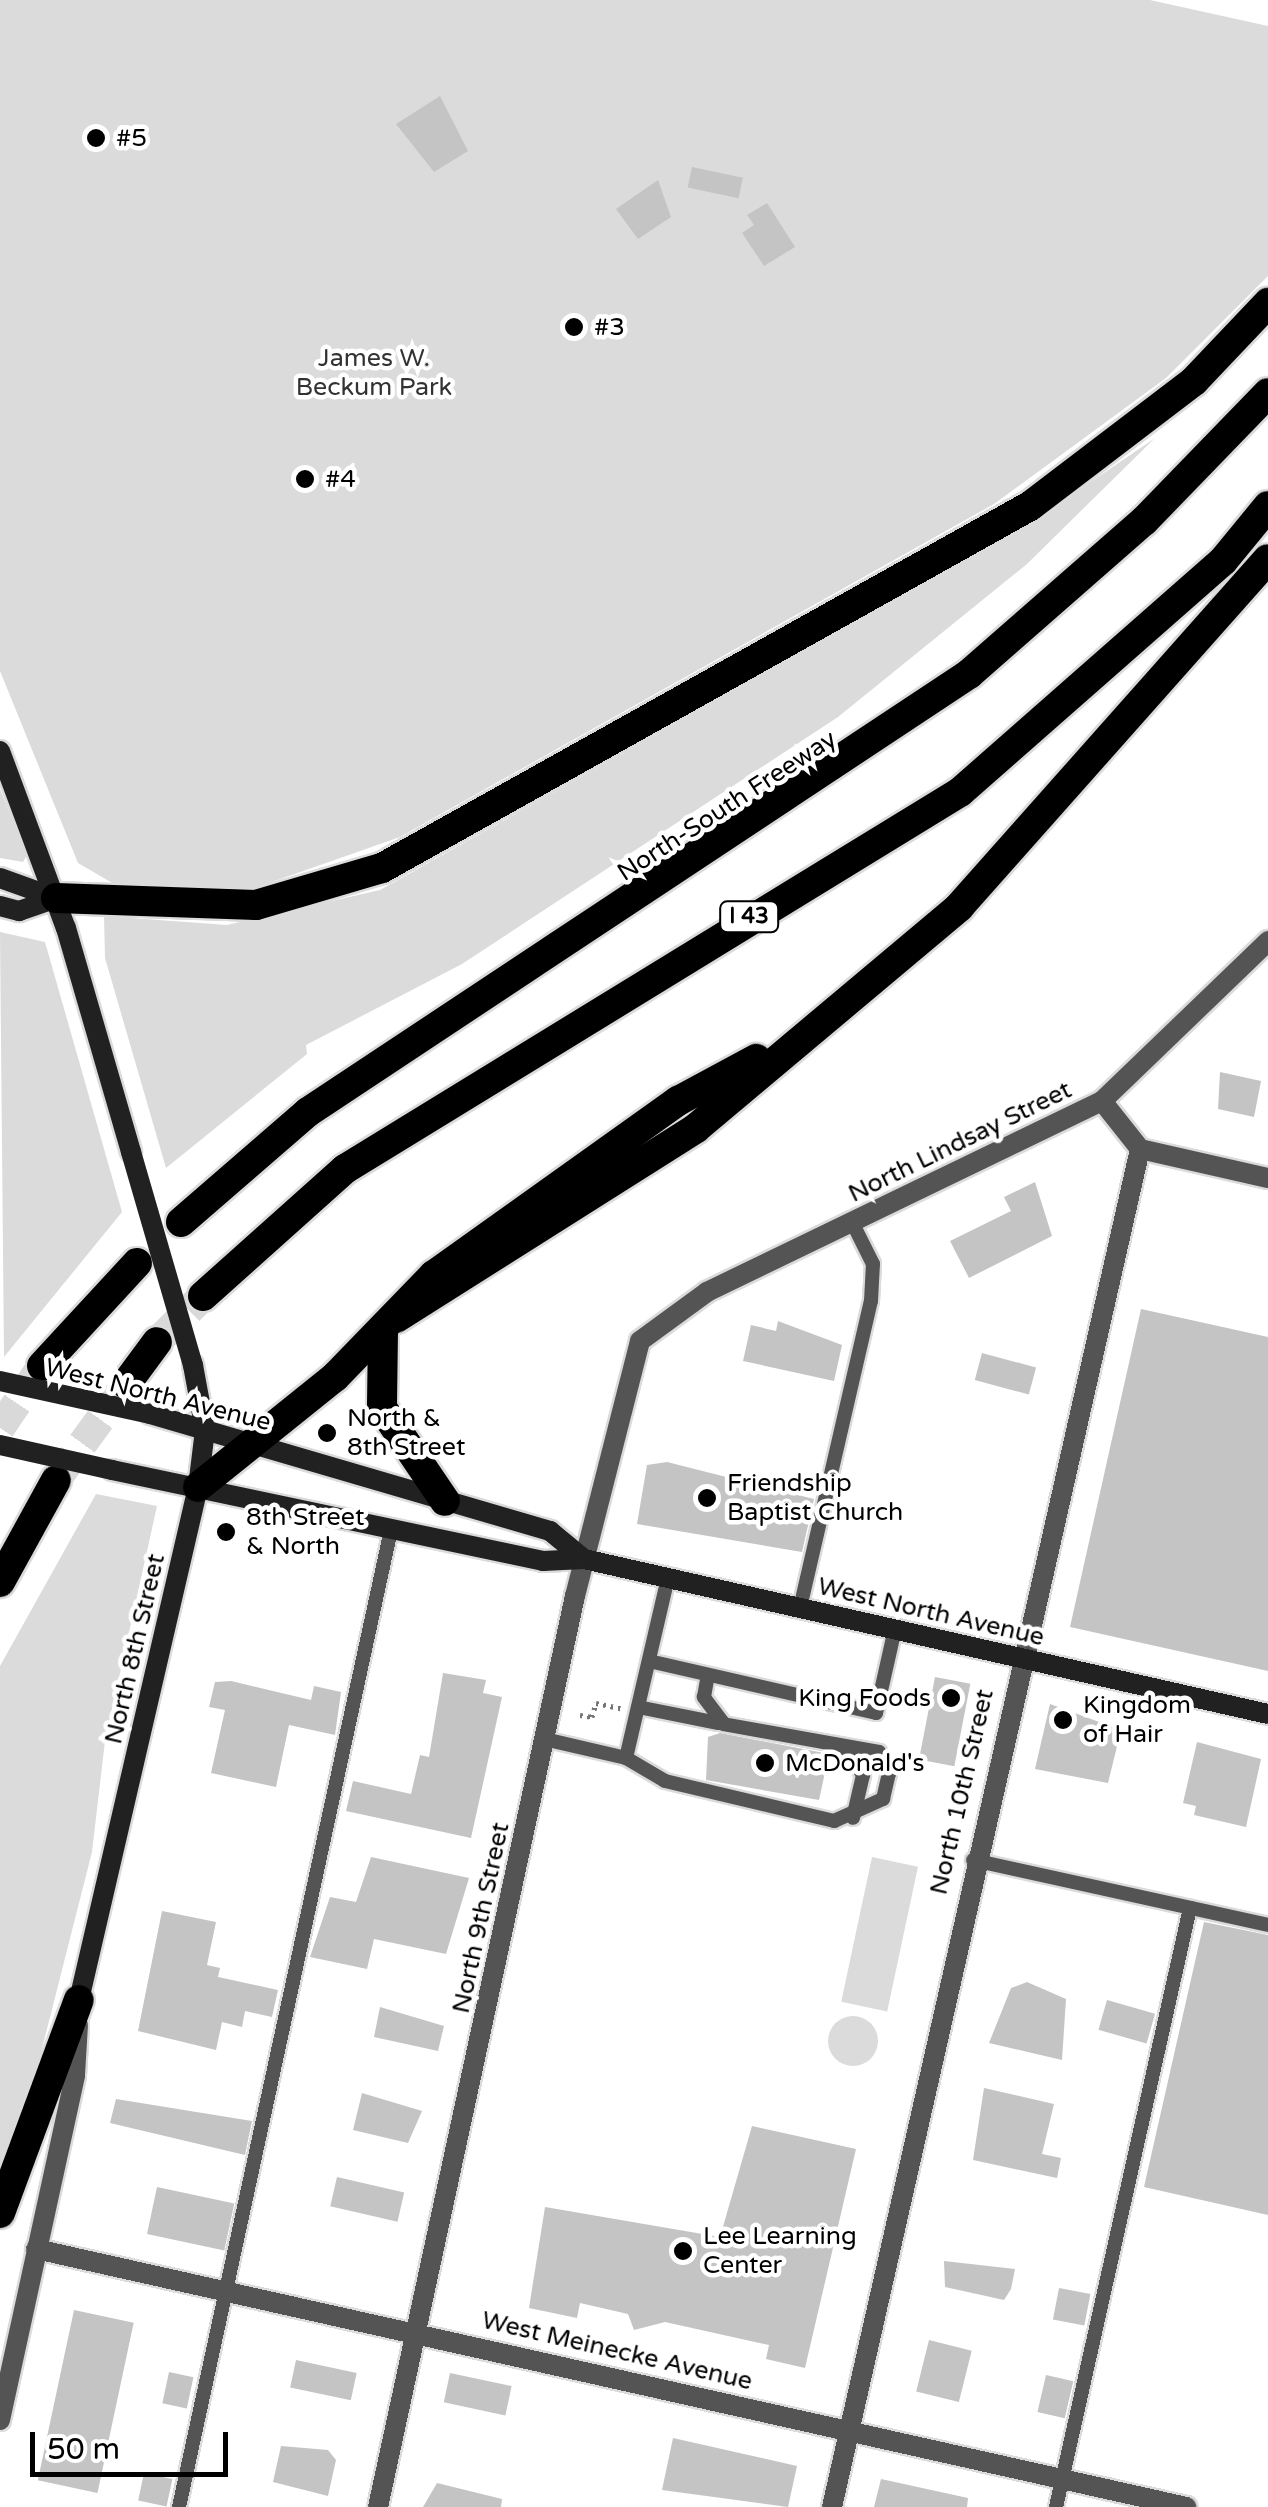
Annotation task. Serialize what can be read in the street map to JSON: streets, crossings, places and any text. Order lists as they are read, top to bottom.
{
  "streets": {
    "highway": ["North-South Freeway", "I 43"],
    "main road": ["West North Avenue", "North 8th Street"],
    "street": [
      "North Lindsay Street",
      "North 10th Street",
      "North 9th Street",
      "West Meinecke Avenue"
    ]
  },
  "crossings": [
    ["North Lindsay Street", "North 9th Street"],
    ["West North Avenue", "North 8th Street"],
    ["West North Avenue", "North 10th Street"],
    ["West North Avenue", "North 9th Street"],
    ["North 8th Street", "West Meinecke Avenue"],
    ["North 10th Street", "West Meinecke Avenue"],
    ["North 9th Street", "West Meinecke Avenue"]
  ],
  "parks": ["James W. Beckum Park"],
  "places": [
    "#5",
    "#3",
    "#4",
    "North & 8th Street",
    "Friendship Baptist Church",
    "8th Street & North",
    "King Foods",
    "Kingdom of Hair",
    "McDonald's",
    "Lee Learning Center"
  ],
  "scale_bar": "50 m"
}
